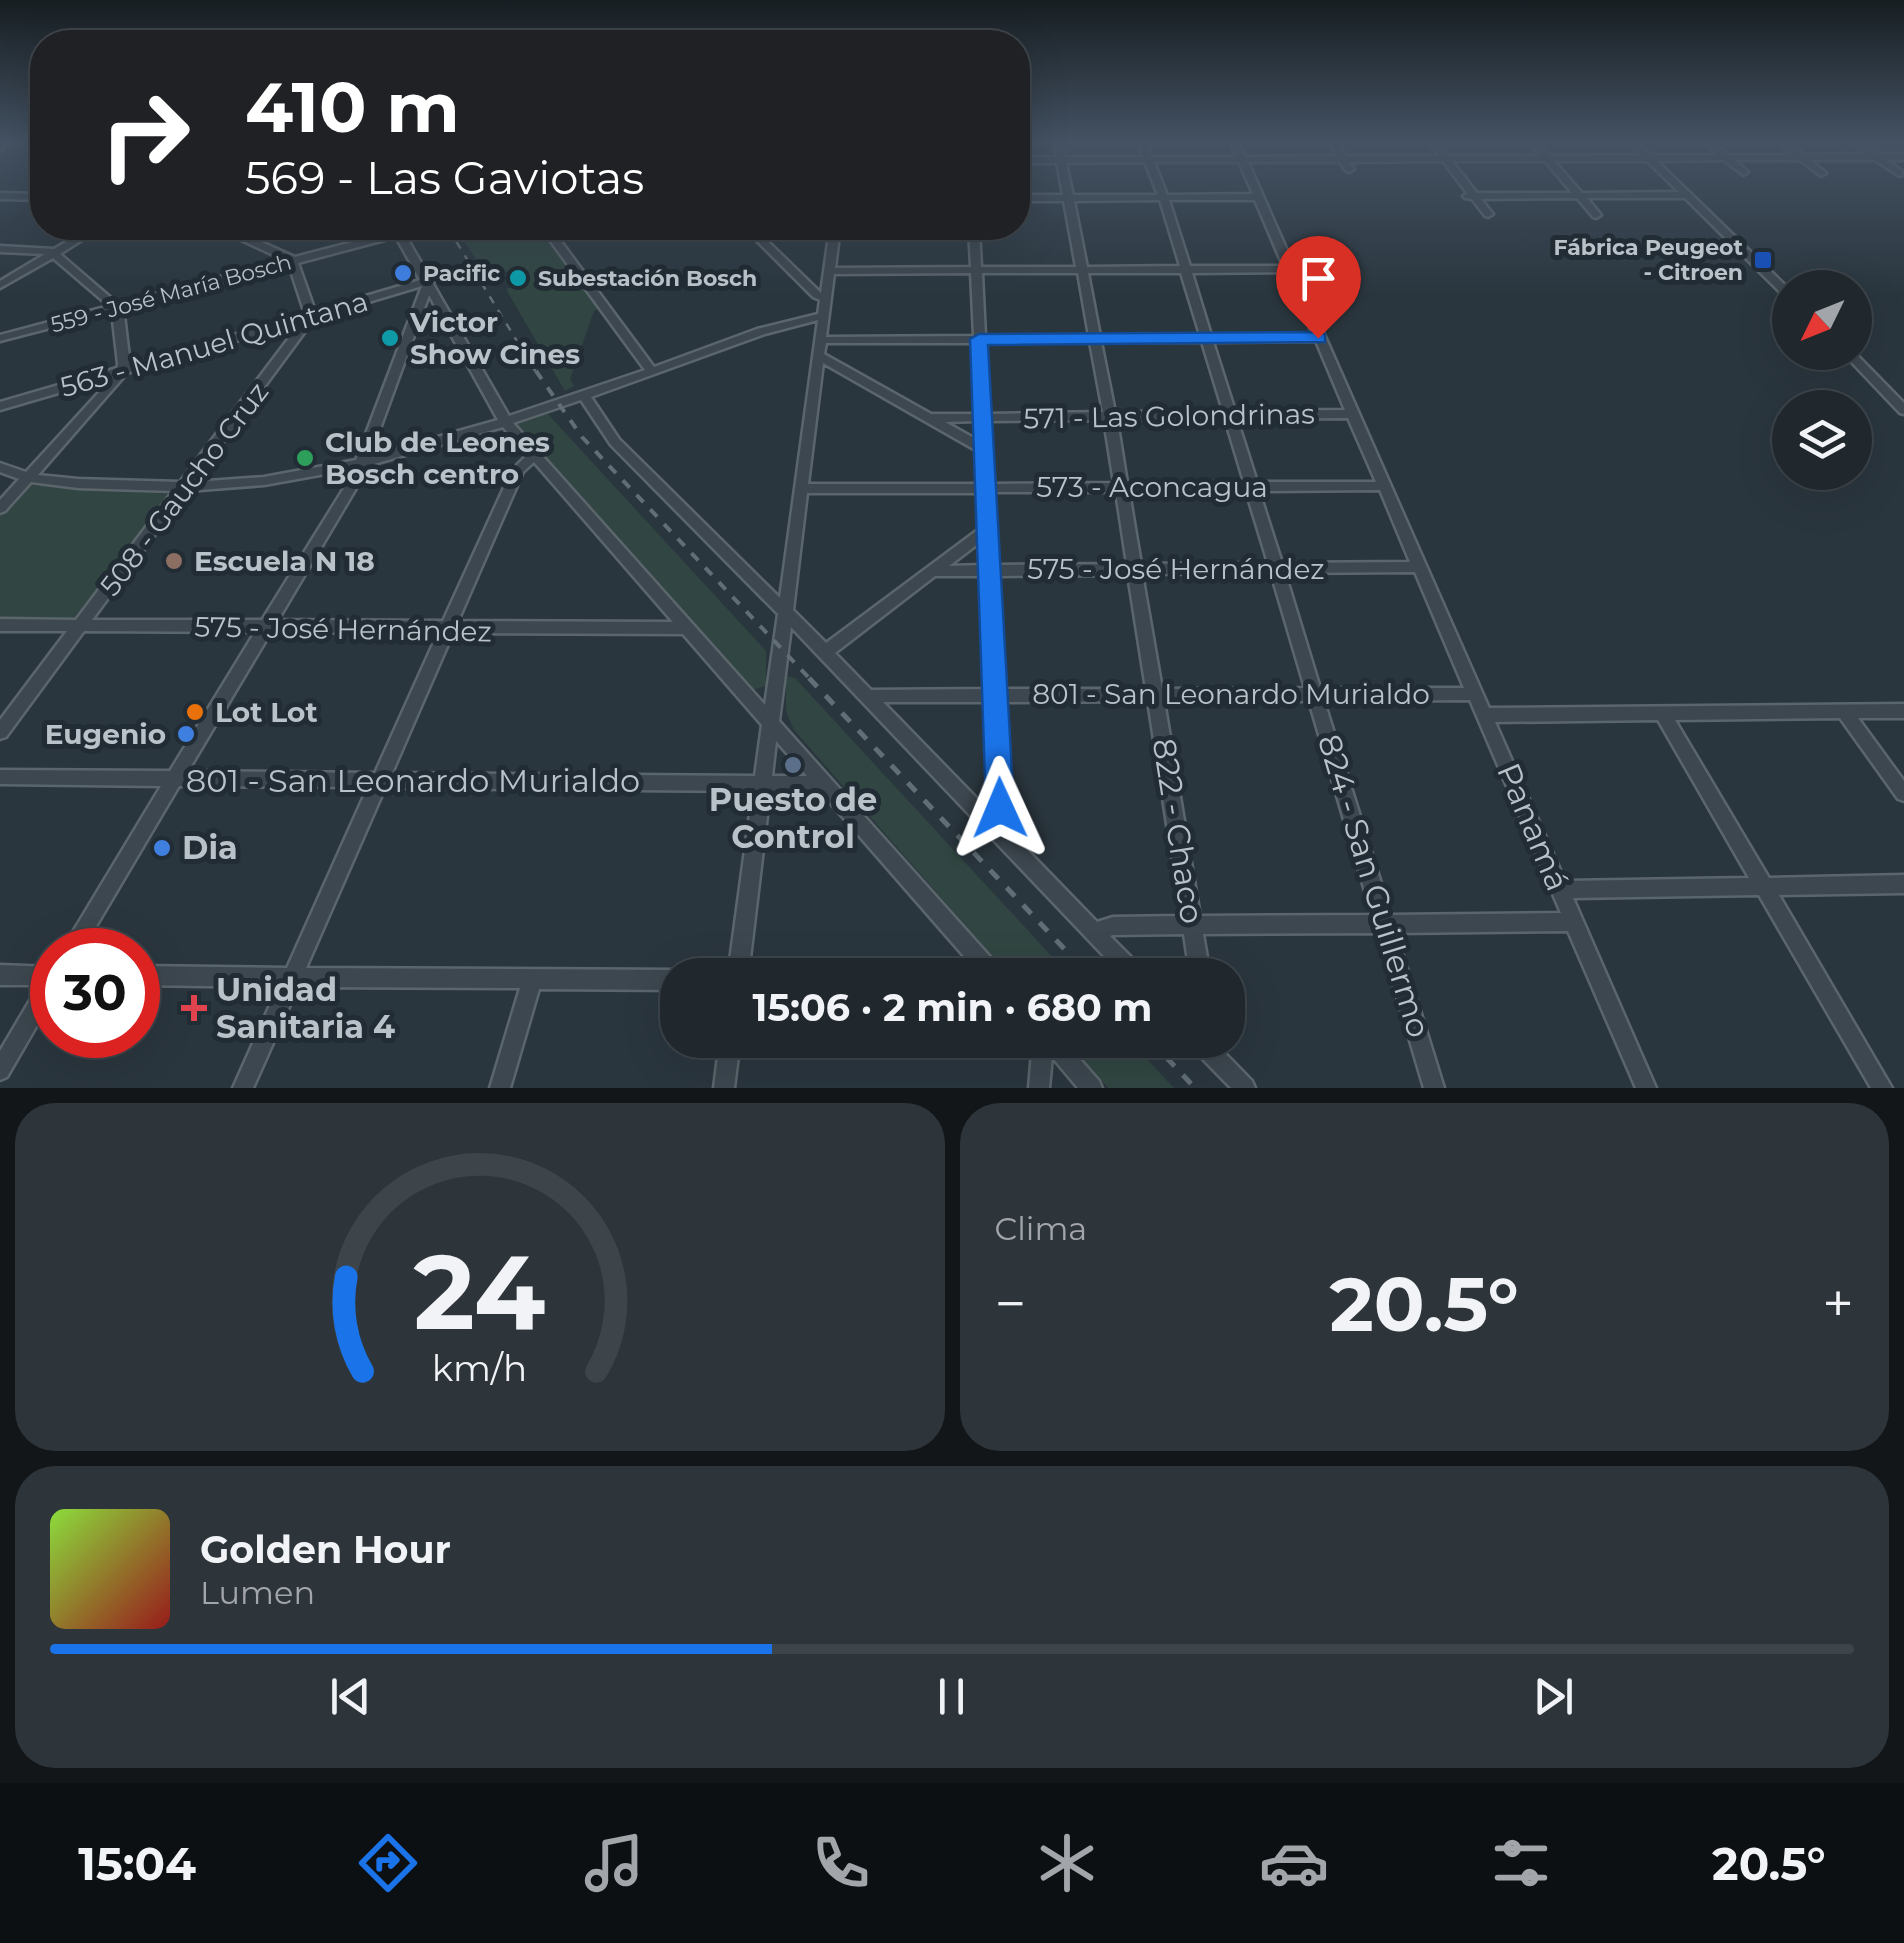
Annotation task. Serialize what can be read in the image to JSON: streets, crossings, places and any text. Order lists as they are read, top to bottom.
{
  "streets": {
    "street": [
      "559 - José María Bosch",
      "563 - Manuel Quintana",
      "571 - Las Golondrinas",
      "573 - Aconcagua",
      "508 - Gaucho Cruz",
      "575 - José Hernández",
      "801 - San Leonardo Murialdo",
      "Panamá",
      "822 - Chaco",
      "824 - San Guillermo"
    ]
  },
  "crossings": [
    ["563 - Manuel Quintana", "508 - Gaucho Cruz"],
    ["571 - Las Golondrinas", "Panamá"],
    ["571 - Las Golondrinas", "822 - Chaco"],
    ["571 - Las Golondrinas", "824 - San Guillermo"],
    ["573 - Aconcagua", "Panamá"],
    ["573 - Aconcagua", "822 - Chaco"],
    ["573 - Aconcagua", "824 - San Guillermo"],
    ["508 - Gaucho Cruz", "575 - José Hernández"],
    ["575 - José Hernández", "Panamá"],
    ["575 - José Hernández", "822 - Chaco"],
    ["575 - José Hernández", "824 - San Guillermo"],
    ["801 - San Leonardo Murialdo", "Panamá"],
    ["801 - San Leonardo Murialdo", "822 - Chaco"],
    ["801 - San Leonardo Murialdo", "824 - San Guillermo"]
  ],
  "places": {
    "transit": ["Fábrica Peugeot - Citroen"],
    "other": [
      "Pacific",
      "Subestación Bosch",
      "Victor Show Cines",
      "Club de Leones Bosch centro",
      "Escuela N 18",
      "Lot Lot",
      "Eugenio",
      "Puesto de Control",
      "Dia"
    ],
    "health": ["Unidad Sanitaria 4"]
  },
  "north": "bottom left",
  "page": {
    "turn": ["410 m", "569 - Las Gaviotas"],
    "limit": "30",
    "trip": "15:06 · 2 min · 680 m",
    "tile": "Clima",
    "heat": ["−", "20.5°", "+"],
    "song": ["Golden Hour", "Lumen"],
    "tabs": ["15:04", "20.5°"],
    "gauge": ["24", "km/h"]
  }
}
